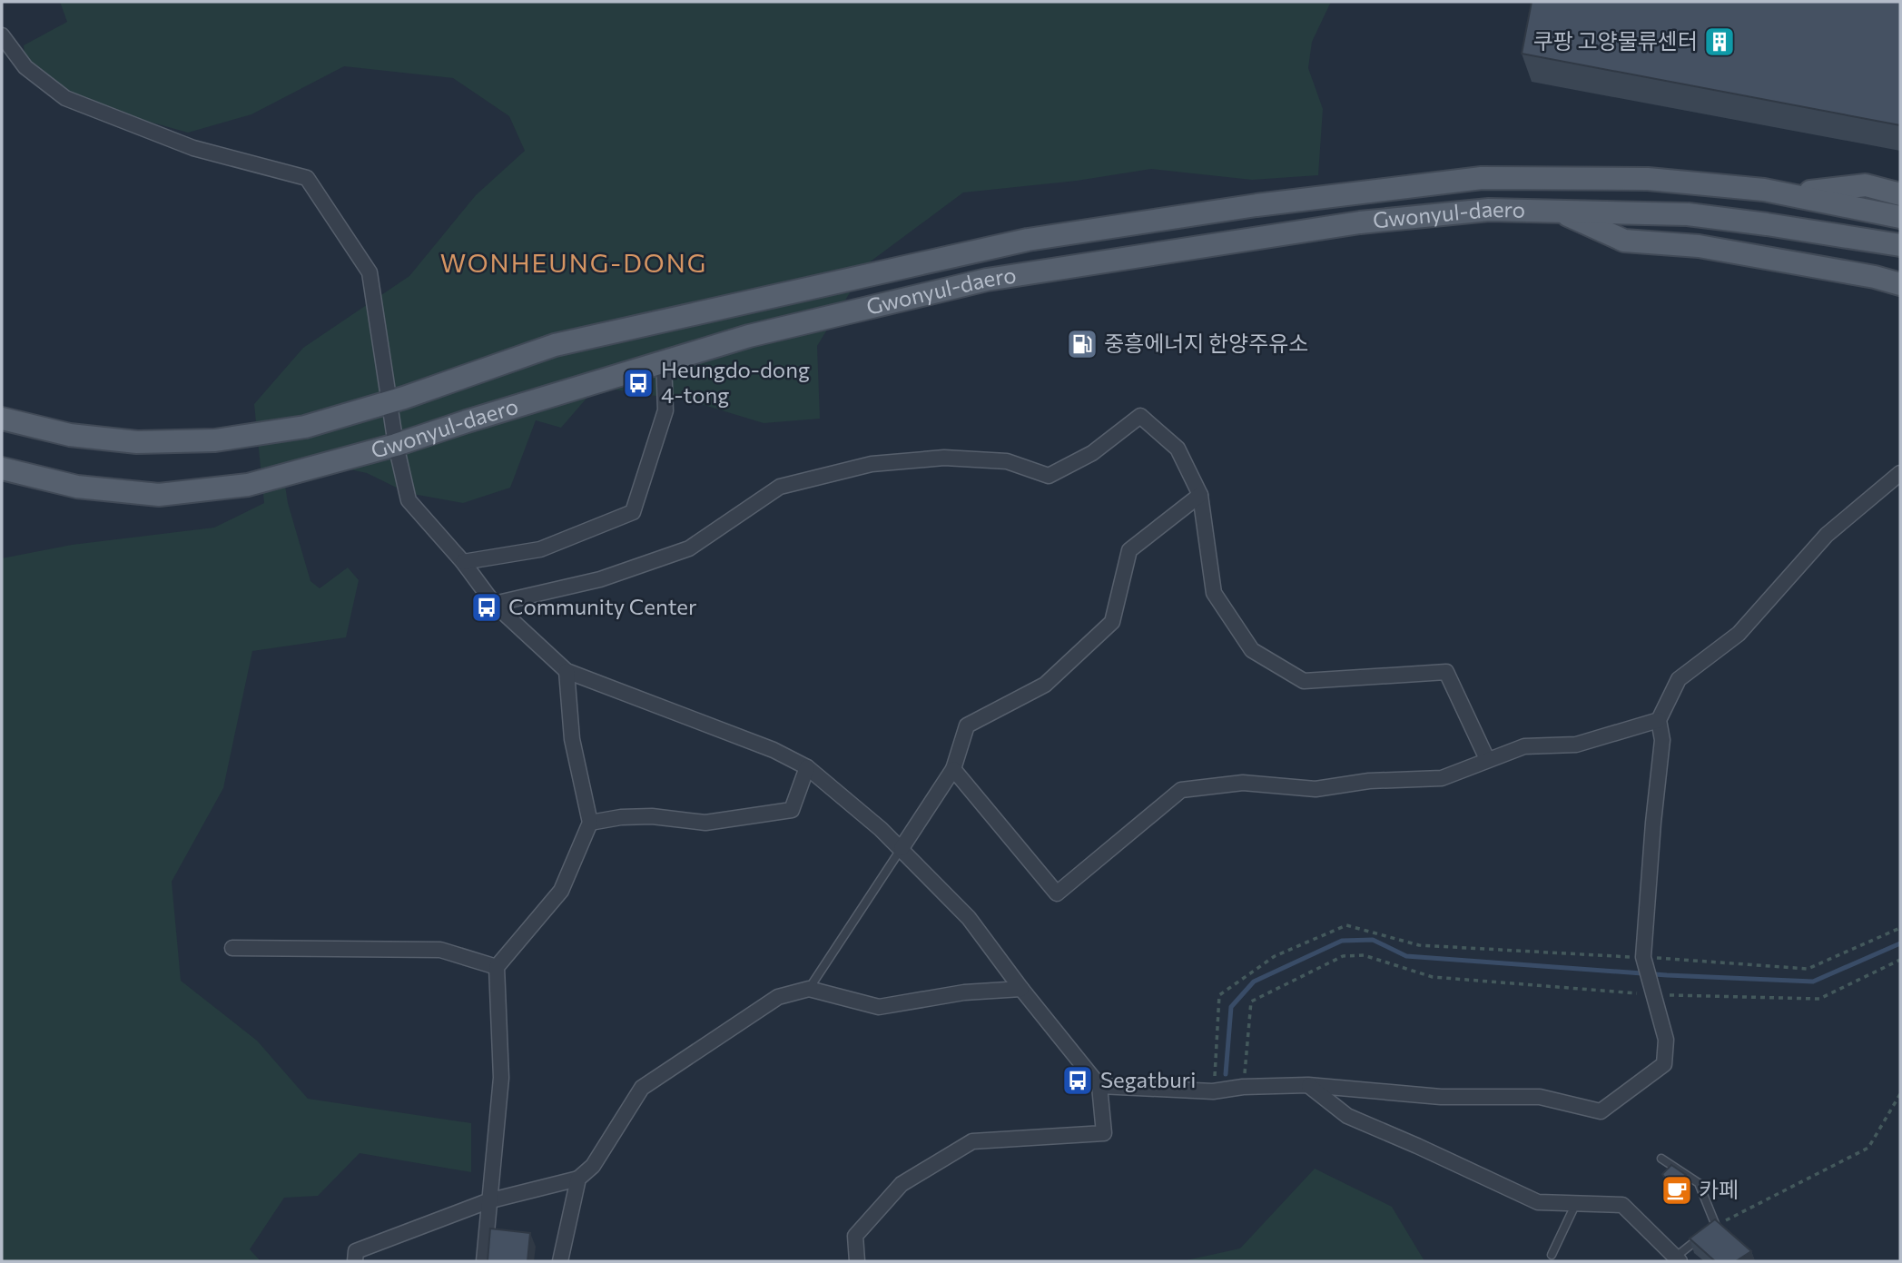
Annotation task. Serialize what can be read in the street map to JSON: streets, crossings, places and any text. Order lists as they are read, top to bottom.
{
  "streets": {
    "main road": ["Gwonyul-daero"]
  },
  "districts": ["WONHEUNG-DONG"],
  "places": {
    "building": ["쿠팡 고양물류센터"],
    "fuel station": ["중흥에너지 한양주유소"],
    "bus stop": ["Heungdo-dong 4-tong", "Community Center", "Segatburi"],
    "cafe": ["카페"]
  }
}
